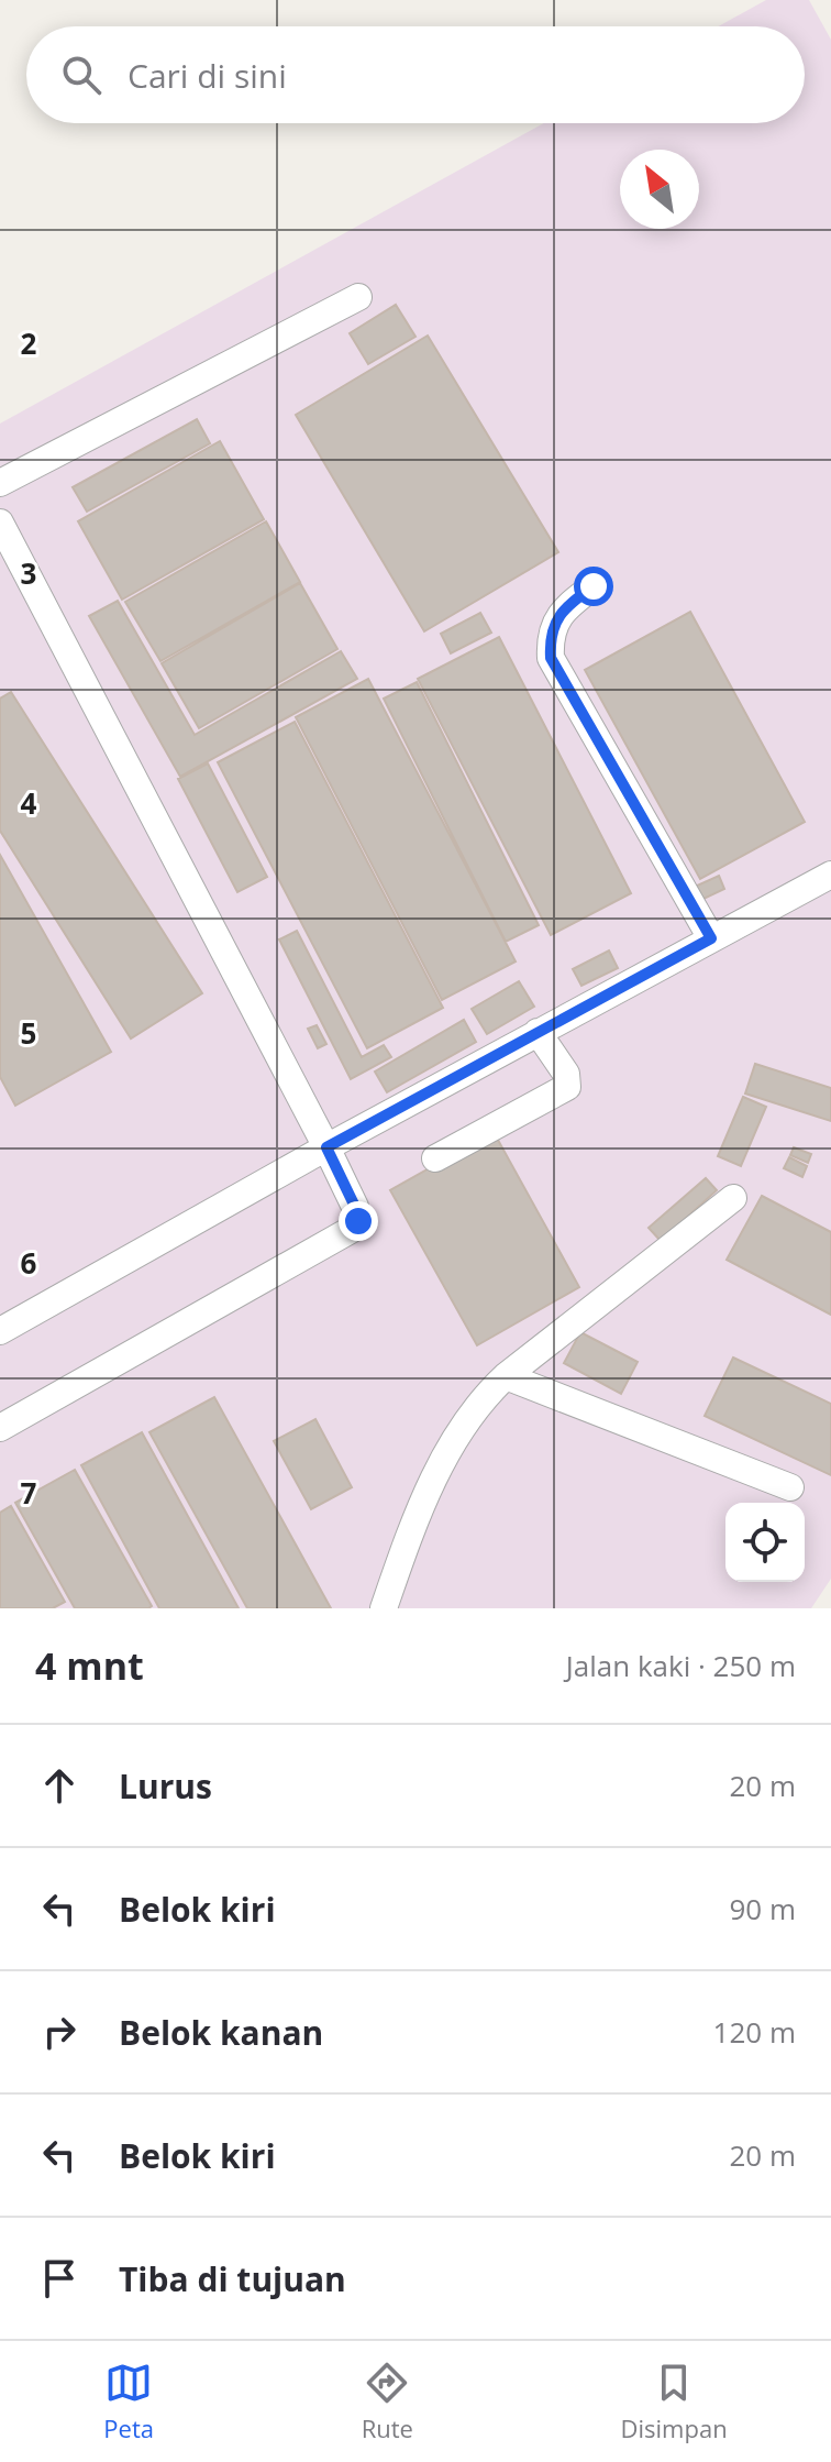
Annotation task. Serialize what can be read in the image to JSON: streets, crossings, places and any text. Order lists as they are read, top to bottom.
{
  "north": "top left",
  "page": {
    "search": "Cari di sini",
    "heading": ["4 mnt", "Jalan kaki · 250 m"],
    "list": [
      ["Lurus", "20 m"],
      ["Belok kiri", "90 m"],
      ["Belok kanan", "120 m"],
      ["Belok kiri", "20 m"],
      "Tiba di tujuan"
    ],
    "nav": ["Peta", "Rute", "Disimpan"]
  },
  "grid": {
    "rows": [
      "2",
      "3",
      "4",
      "5",
      "6",
      "7"
    ]
  }
}
